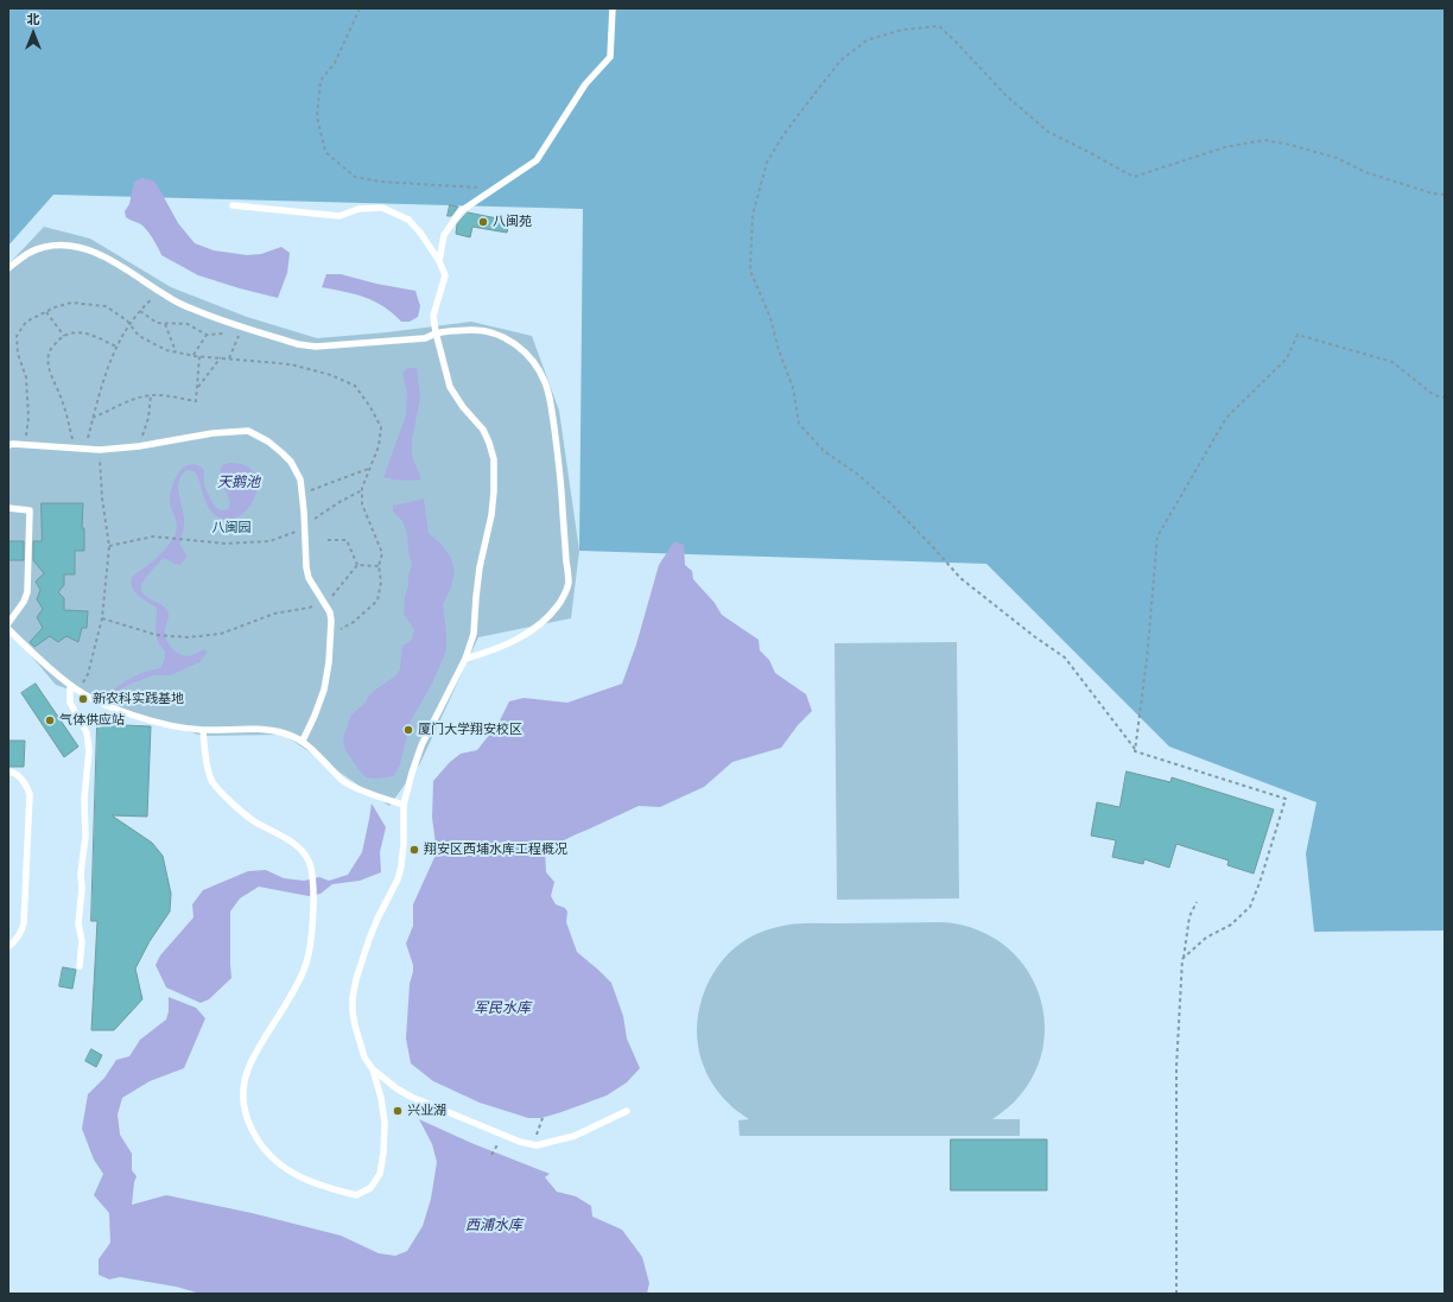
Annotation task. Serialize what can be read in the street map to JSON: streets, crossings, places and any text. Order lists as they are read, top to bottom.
{
  "water": ["天鹅池", "军民水库", "西浦水库"],
  "parks": ["八闽园"],
  "places": [
    "八闽苑",
    "新农科实践基地",
    "气体供应站",
    "厦门大学翔安校区",
    "翔安区西埔水库工程概况",
    "兴业湖"
  ],
  "north": "top"
}
